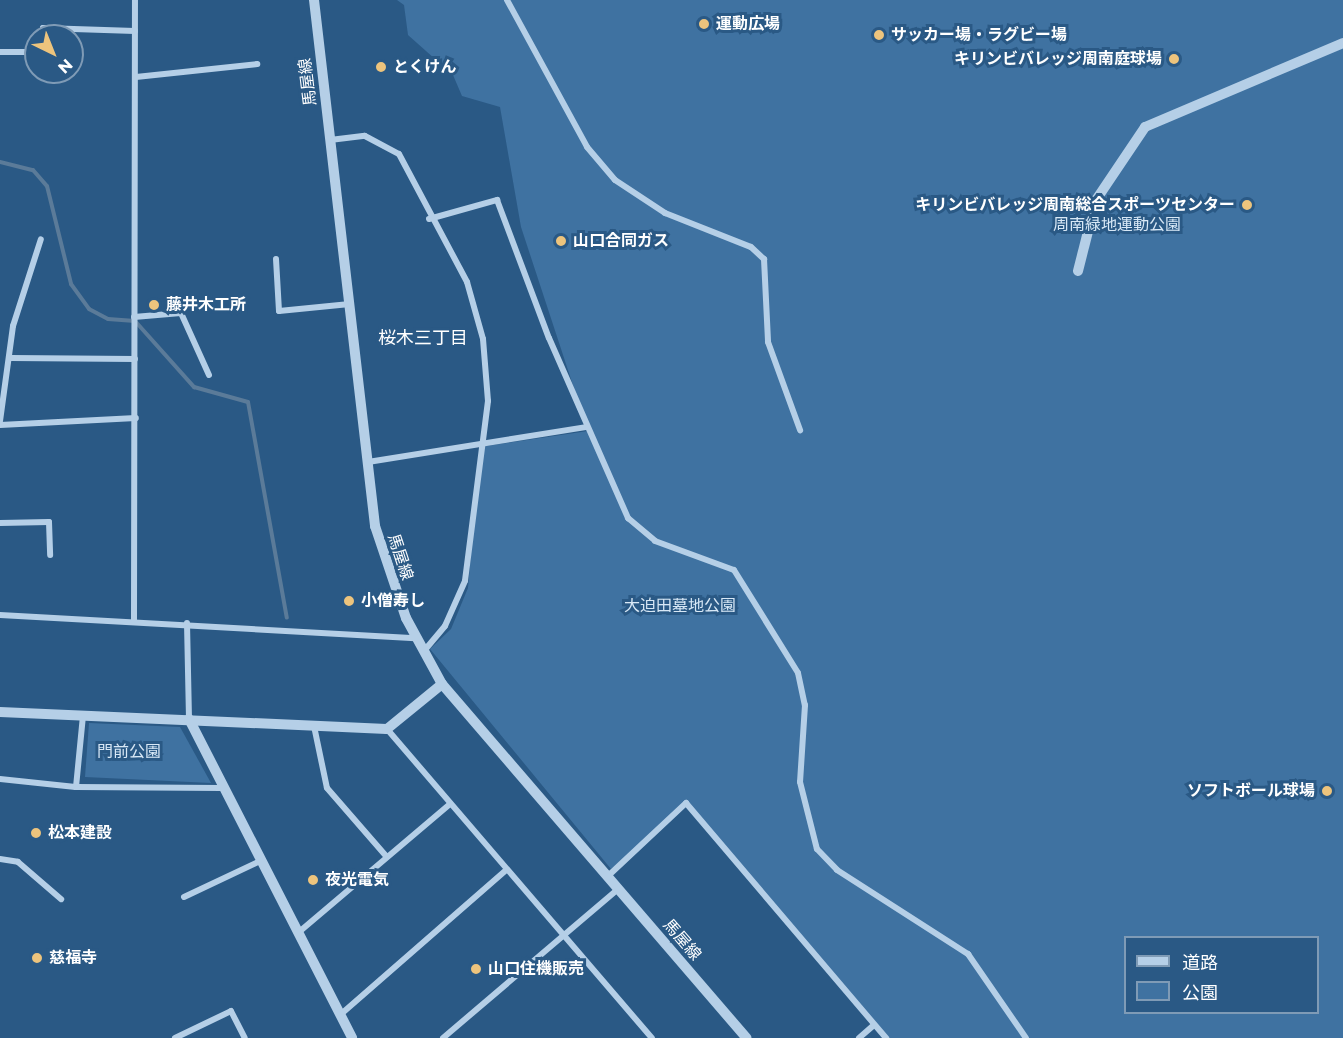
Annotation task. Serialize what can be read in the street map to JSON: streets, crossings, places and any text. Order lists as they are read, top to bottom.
{
  "streets": {
    "street": ["馬屋線"]
  },
  "districts": ["桜木三丁目"],
  "parks": ["周南緑地運動公園", "大迫田墓地公園", "門前公園"],
  "places": [
    "運動広場",
    "サッカー場・ラグビー場",
    "キリンビバレッジ周南庭球場",
    "とくけん",
    "キリンビバレッジ周南総合スポーツセンター",
    "山口合同ガス",
    "藤井木工所",
    "小僧寿し",
    "ソフトボール球場",
    "松本建設",
    "夜光電気",
    "慈福寺",
    "山口住機販売"
  ],
  "legend": ["道路", "公園"],
  "north": "bottom right"
}
